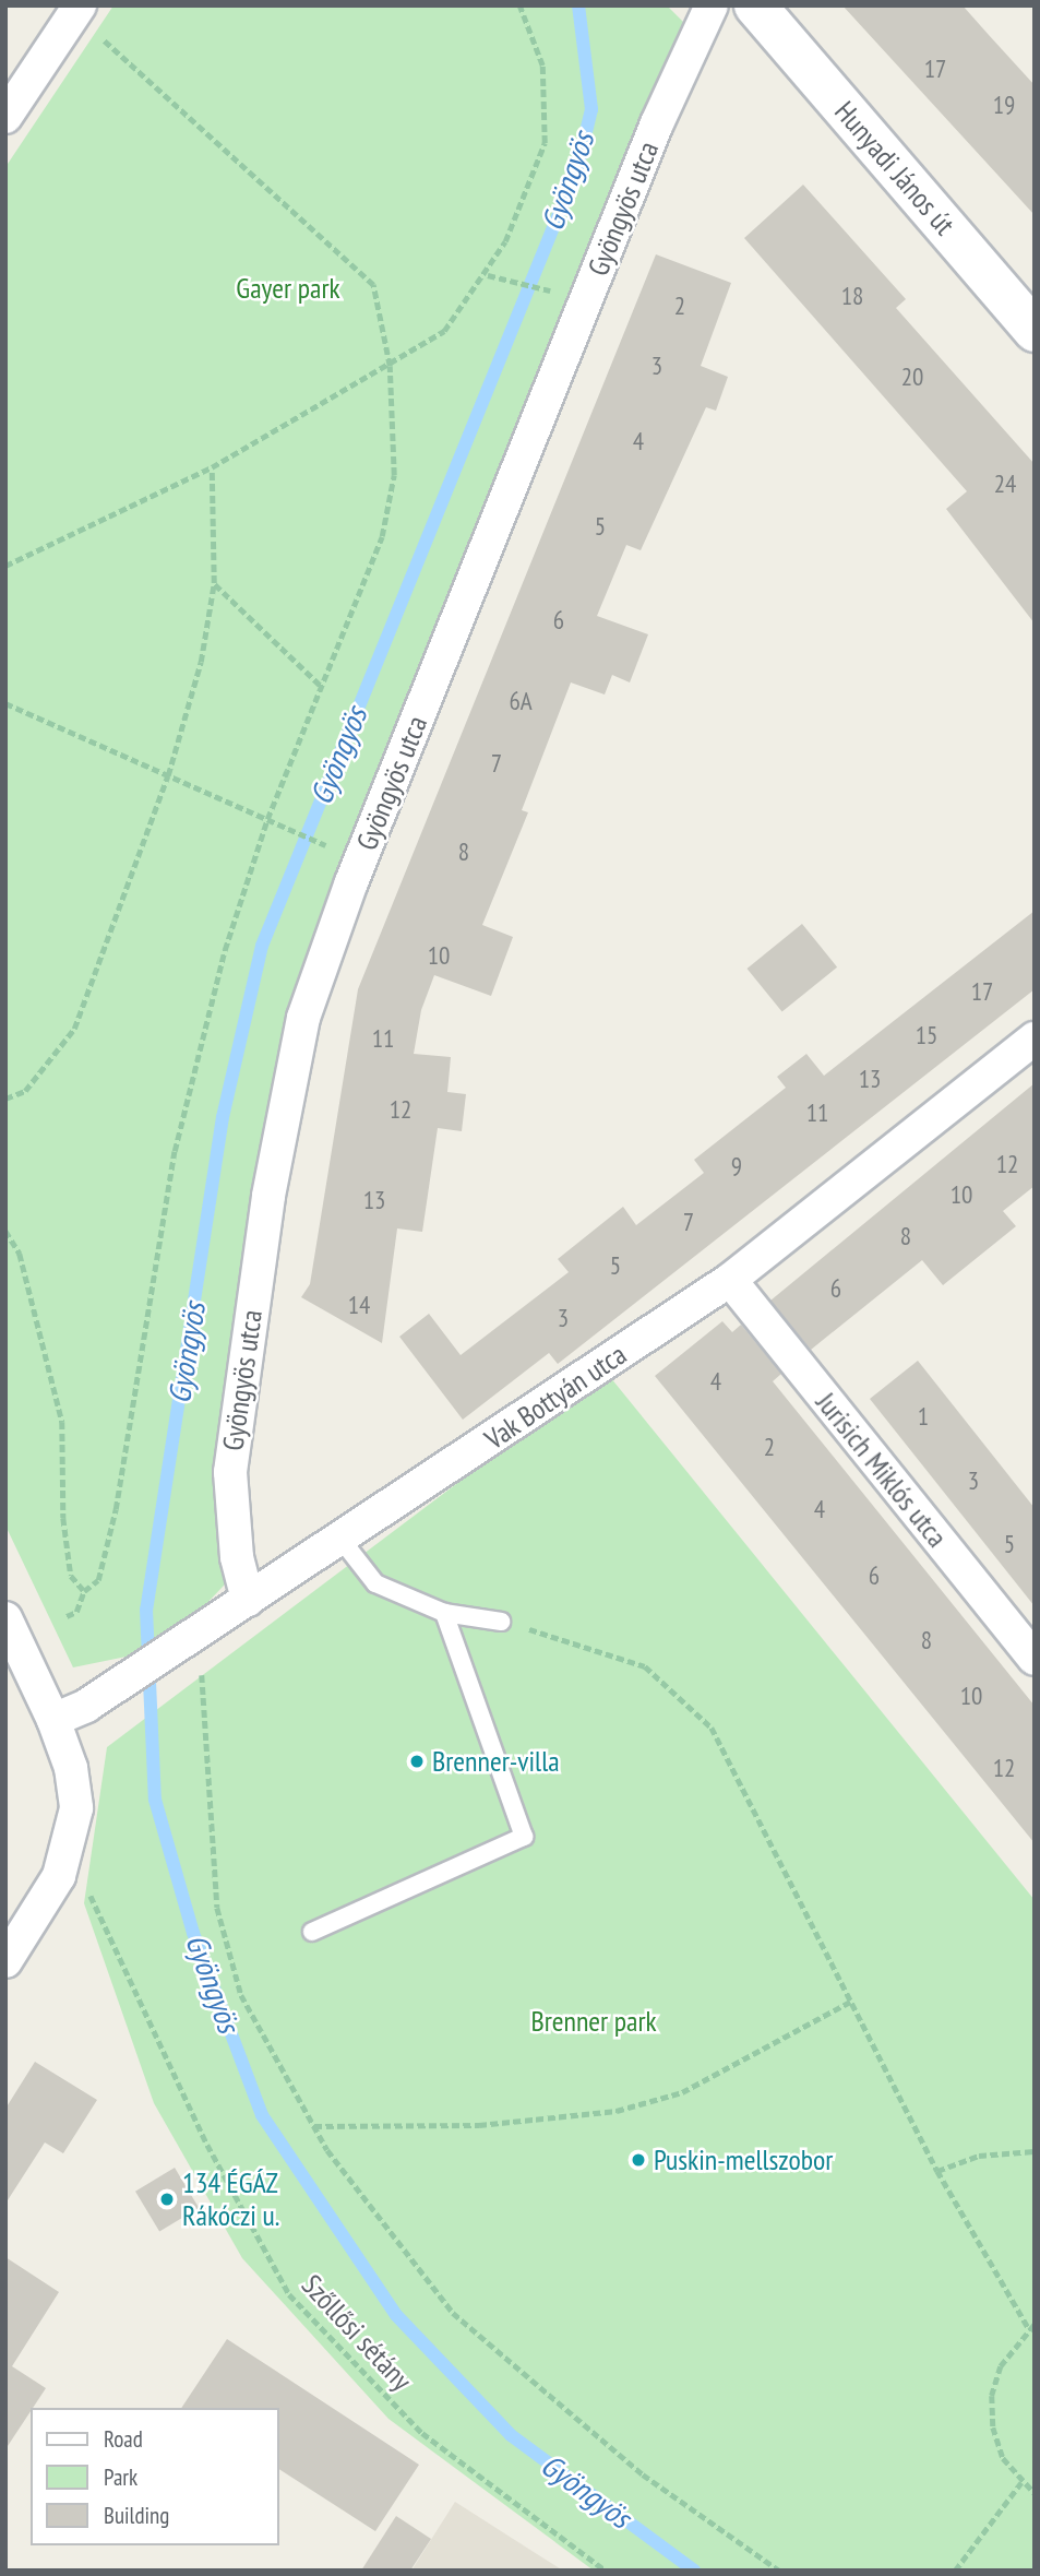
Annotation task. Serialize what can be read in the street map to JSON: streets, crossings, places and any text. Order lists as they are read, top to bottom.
{
  "streets": {
    "street": [
      "Hunyadi János út",
      "Gyöngyös utca",
      "Vak Bottyán utca",
      "Jurisich Miklós utca"
    ],
    "path": ["Szőllősi sétány"]
  },
  "crossings": [
    ["Gyöngyös utca", "Vak Bottyán utca"],
    ["Vak Bottyán utca", "Jurisich Miklós utca"]
  ],
  "water": ["Gyöngyös"],
  "parks": ["Gayer park", "Brenner park"],
  "places": ["Brenner-villa", "Puskin-mellszobor", "134 ÉGÁZ Rákóczi u."],
  "house_numbers": [
    "17",
    "19",
    "18",
    "2",
    "3",
    "20",
    "4",
    "24",
    "5",
    "6",
    "6A",
    "7",
    "8",
    "10",
    "17",
    "15",
    "11",
    "13",
    "12",
    "11",
    "12",
    "9",
    "10",
    "13",
    "7",
    "8",
    "5",
    "6",
    "14",
    "3",
    "4",
    "1",
    "2",
    "3",
    "4",
    "5",
    "6",
    "8",
    "10",
    "12"
  ],
  "legend": ["Road", "Park", "Building"]
}
